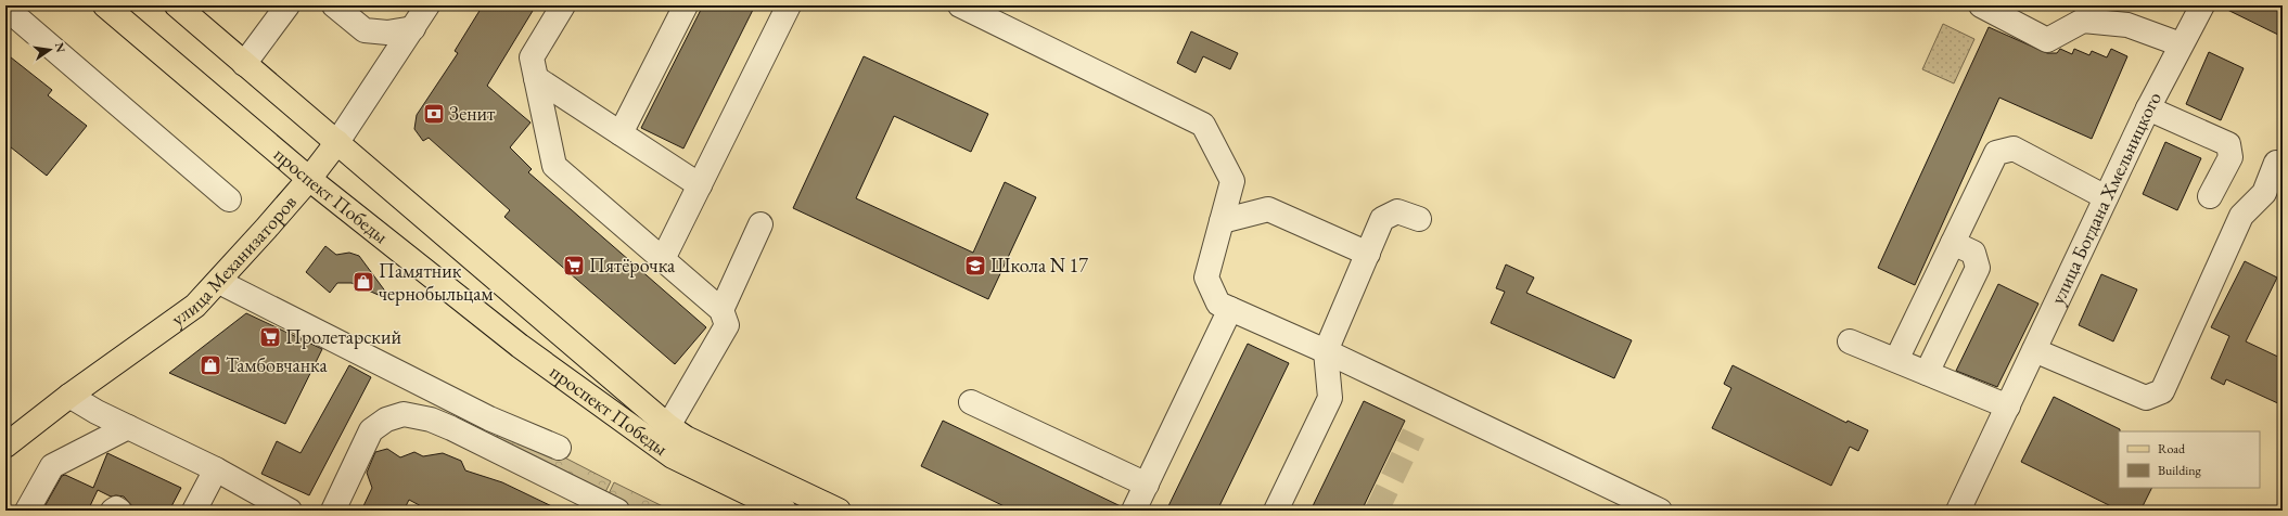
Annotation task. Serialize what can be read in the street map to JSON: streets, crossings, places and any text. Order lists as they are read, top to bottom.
{
  "streets": {
    "main road": ["проспект Победы", "улица Механизаторов"],
    "street": ["улица Богдана Хмельницкого"]
  },
  "crossings": [
    ["проспект Победы", "улица Механизаторов"]
  ],
  "places": {
    "bank": ["Зенит"],
    "supermarket": ["Пятёрочка", "Пролетарский"],
    "school or university": ["Школа N 17"],
    "shop": ["Памятник чернобыльцам", "Тамбовчанка"]
  },
  "legend": ["Road", "Building"],
  "north": "right"
}
